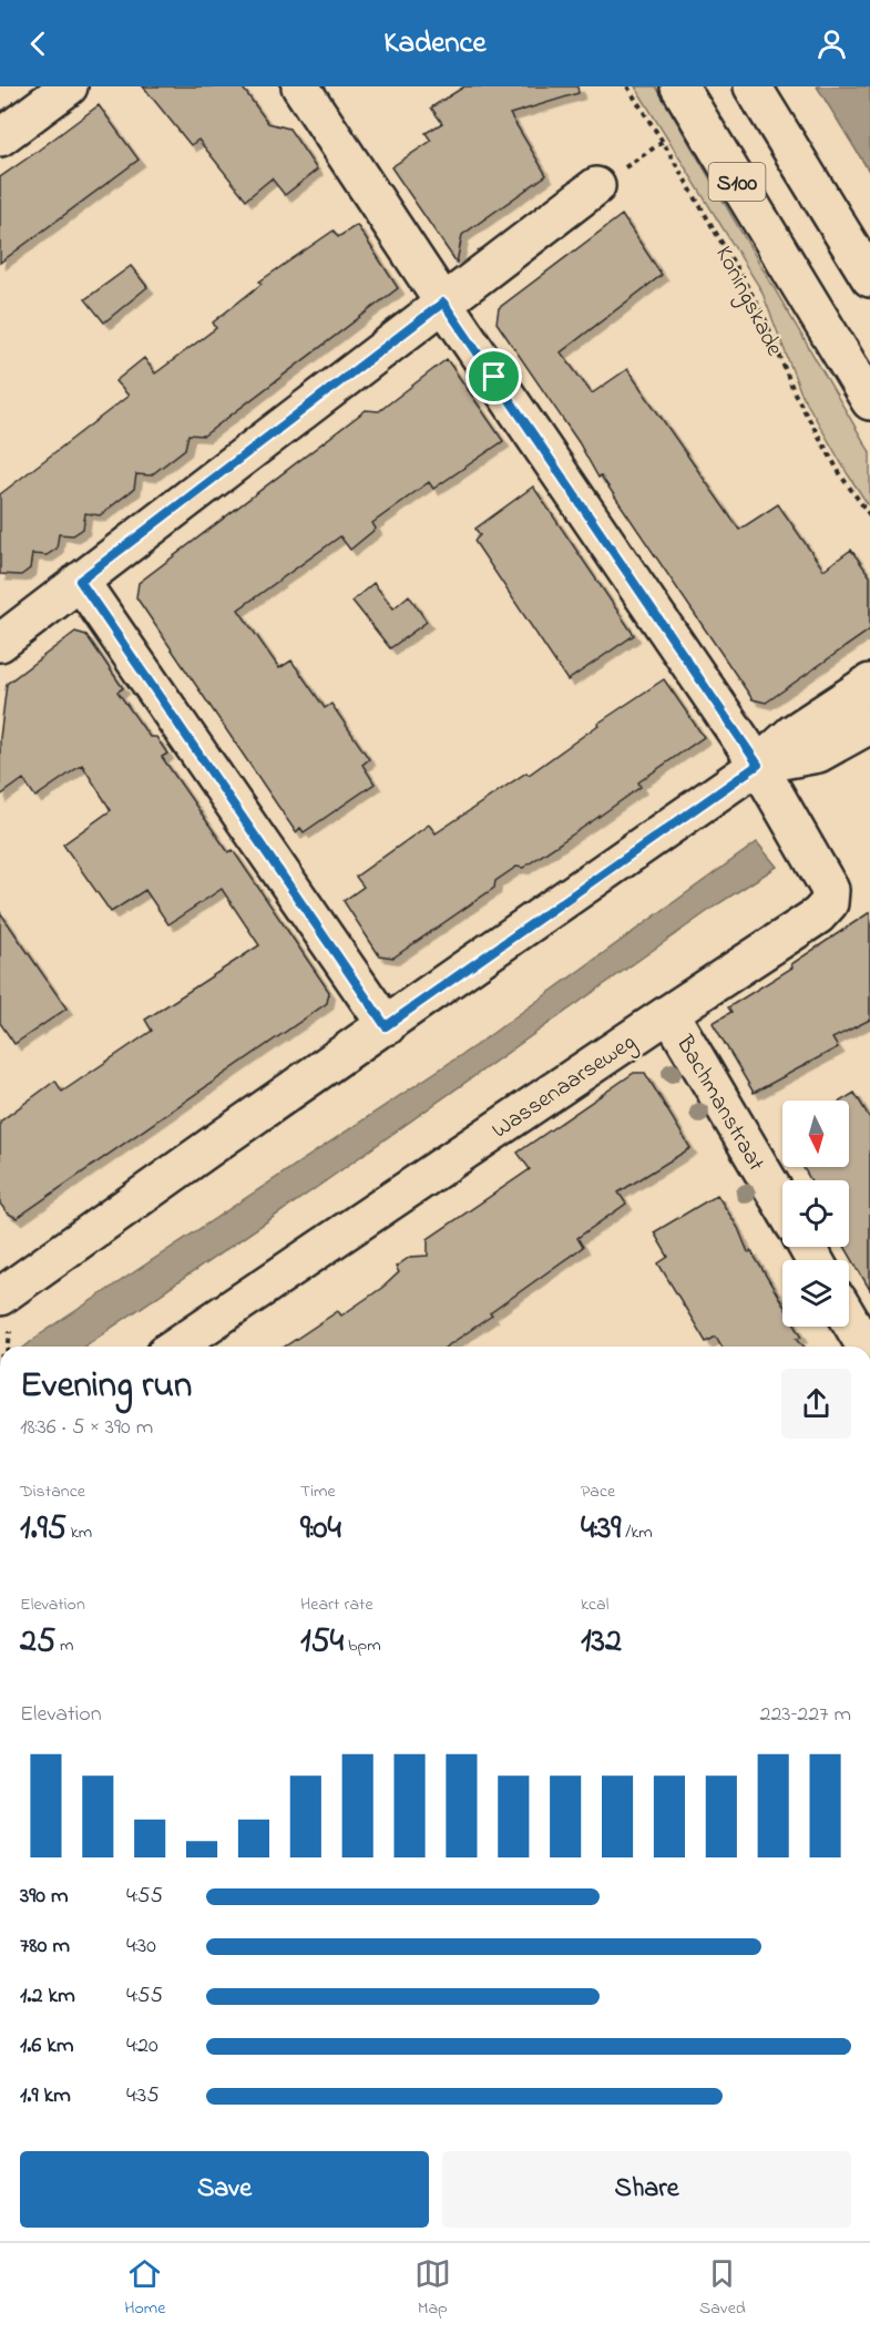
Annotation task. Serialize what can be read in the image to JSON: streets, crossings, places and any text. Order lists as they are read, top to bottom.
{
  "streets": {
    "street": [
      "S100",
      "Koningskade",
      "Wassenaarseweg",
      "Bachmanstraat"
    ]
  },
  "crossings": [
    ["Wassenaarseweg", "Bachmanstraat"]
  ],
  "north": "bottom",
  "page": {
    "header": "Kadence",
    "heading": ["Evening run", "18:36 · 5 × 390 m"],
    "stats": [
      ["Distance", "1.95 km"],
      ["Time", "9:04"],
      ["Pace", "4:39 /km"],
      ["Elevation", "25 m"],
      ["Heart rate", "154 bpm"],
      ["kcal", "132"]
    ],
    "chart": ["Elevation", "223–227 m"],
    "list": [
      {
        "name": "390 m",
        "note": "4:55"
      },
      {
        "name": "780 m",
        "note": "4:30"
      },
      {
        "name": "1.2 km",
        "note": "4:55"
      },
      {
        "name": "1.6 km",
        "note": "4:20"
      },
      {
        "name": "1.9 km",
        "note": "4:35"
      }
    ],
    "buttons": ["Save", "Share"],
    "tabs": ["Home", "Map", "Saved"]
  }
}
